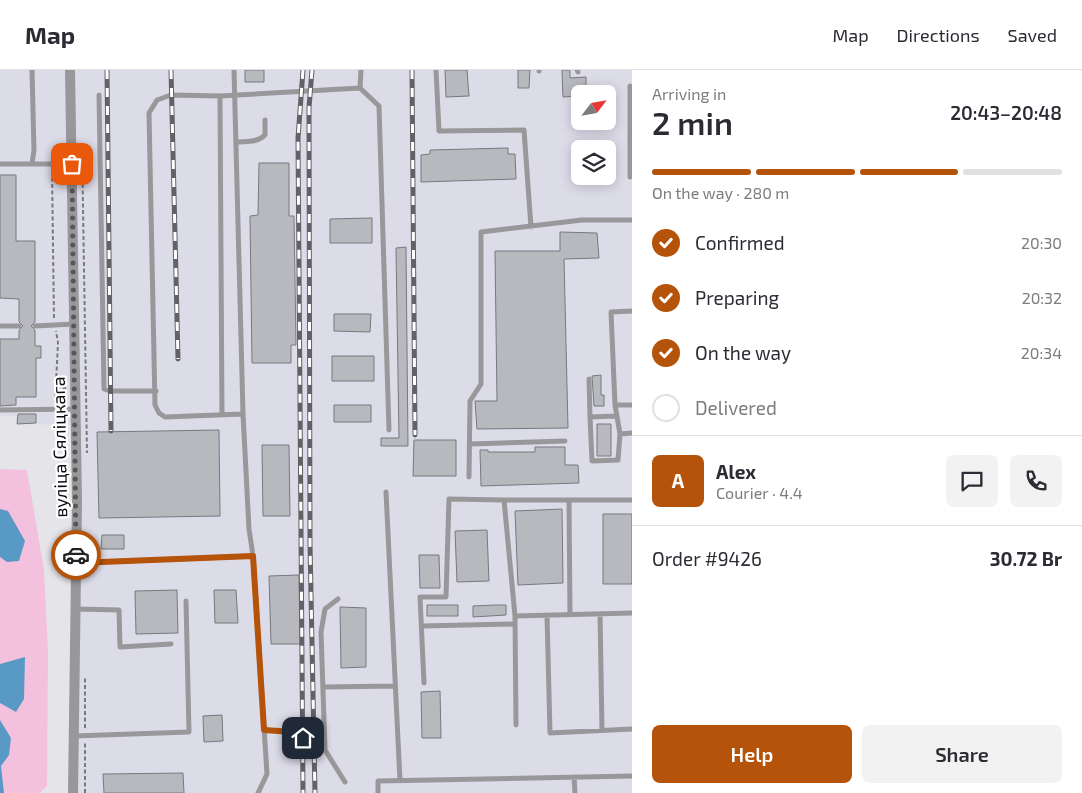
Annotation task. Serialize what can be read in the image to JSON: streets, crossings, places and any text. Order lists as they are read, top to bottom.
{
  "streets": {
    "street": ["вуліца Сяліцкага"]
  },
  "north": "top right",
  "page": {
    "header": "Map",
    "nav": ["Map", "Directions", "Saved"],
    "heading": ["2 min", "Arriving in", "20:43–20:48"],
    "panel": [
      "Alex",
      "Courier · 4.4",
      "Order #9426",
      "30.72 Br"
    ],
    "bar": "On the way · 280 m",
    "list": [
      ["Confirmed", "20:30"],
      ["Preparing", "20:32"],
      ["On the way", "20:34"],
      "Delivered"
    ],
    "round": "A",
    "buttons": ["Help", "Share"]
  }
}
